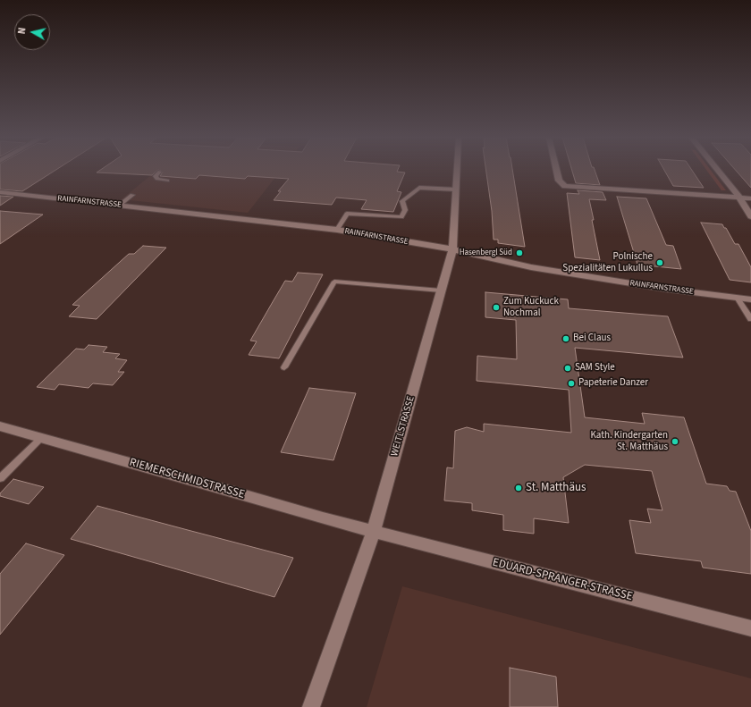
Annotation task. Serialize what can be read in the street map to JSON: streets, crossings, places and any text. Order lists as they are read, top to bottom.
{
  "streets": {
    "street": [
      "RAINFARNSTRASSE",
      "WEITLSTRASSE",
      "RIEMERSCHMIDSTRASSE",
      "EDUARD-SPRANGER-STRASSE"
    ]
  },
  "crossings": [
    ["RAINFARNSTRASSE", "WEITLSTRASSE"],
    ["WEITLSTRASSE", "RIEMERSCHMIDSTRASSE"],
    ["WEITLSTRASSE", "EDUARD-SPRANGER-STRASSE"],
    ["RIEMERSCHMIDSTRASSE", "EDUARD-SPRANGER-STRASSE"]
  ],
  "places": [
    "Hasenbergl Süd",
    "Polnische Spezialitäten Lukullus",
    "Zum Kuckuck Nochmal",
    "Bei Claus",
    "SAM Style",
    "Papeterie Danzer",
    "Kath. Kindergarten St. Matthäus",
    "St. Matthäus"
  ],
  "north": "left"
}
